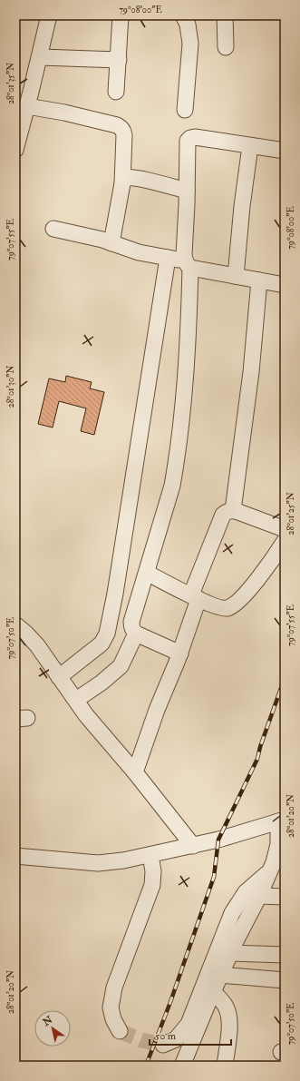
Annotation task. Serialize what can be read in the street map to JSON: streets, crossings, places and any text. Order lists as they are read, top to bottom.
{
  "scale_bar": "50 m",
  "north": "top left",
  "coordinates": [
    "79°08'00\"E",
    "28°01'35\"N",
    "79°07'55\"E",
    "28°01'30\"N",
    "28°01'25\"N",
    "79°07'50\"E",
    "28°01'20\"N"
  ]
}
